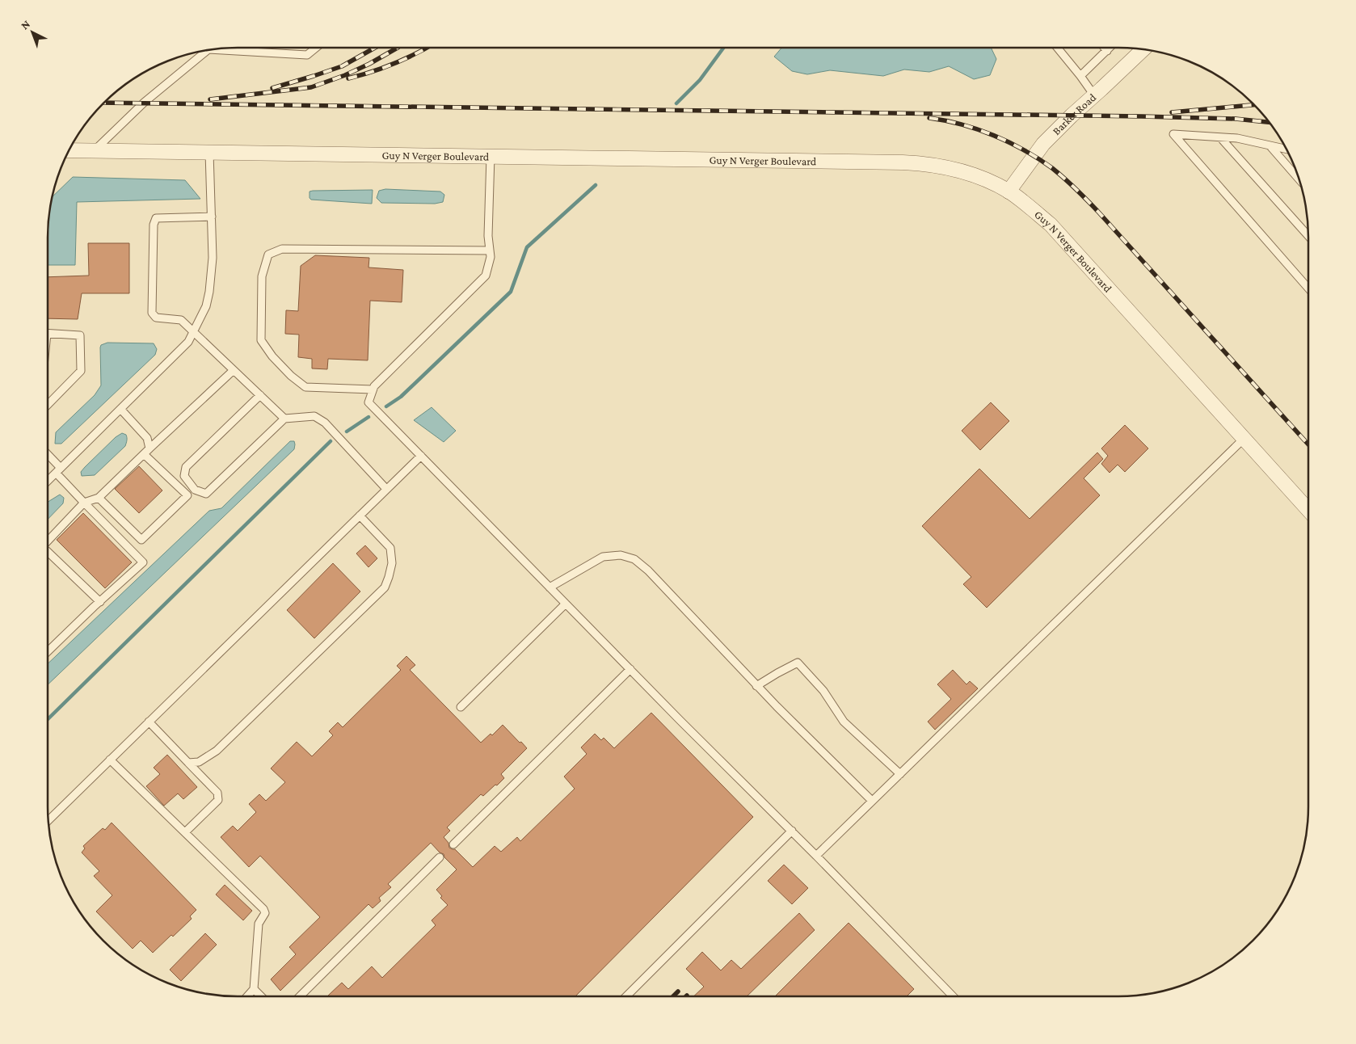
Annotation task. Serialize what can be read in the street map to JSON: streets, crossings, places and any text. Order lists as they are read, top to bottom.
{
  "streets": {
    "street": ["Barker Road", "Guy N Verger Boulevard"]
  },
  "crossings": [
    ["Barker Road", "Guy N Verger Boulevard"]
  ],
  "north": "top left"
}
